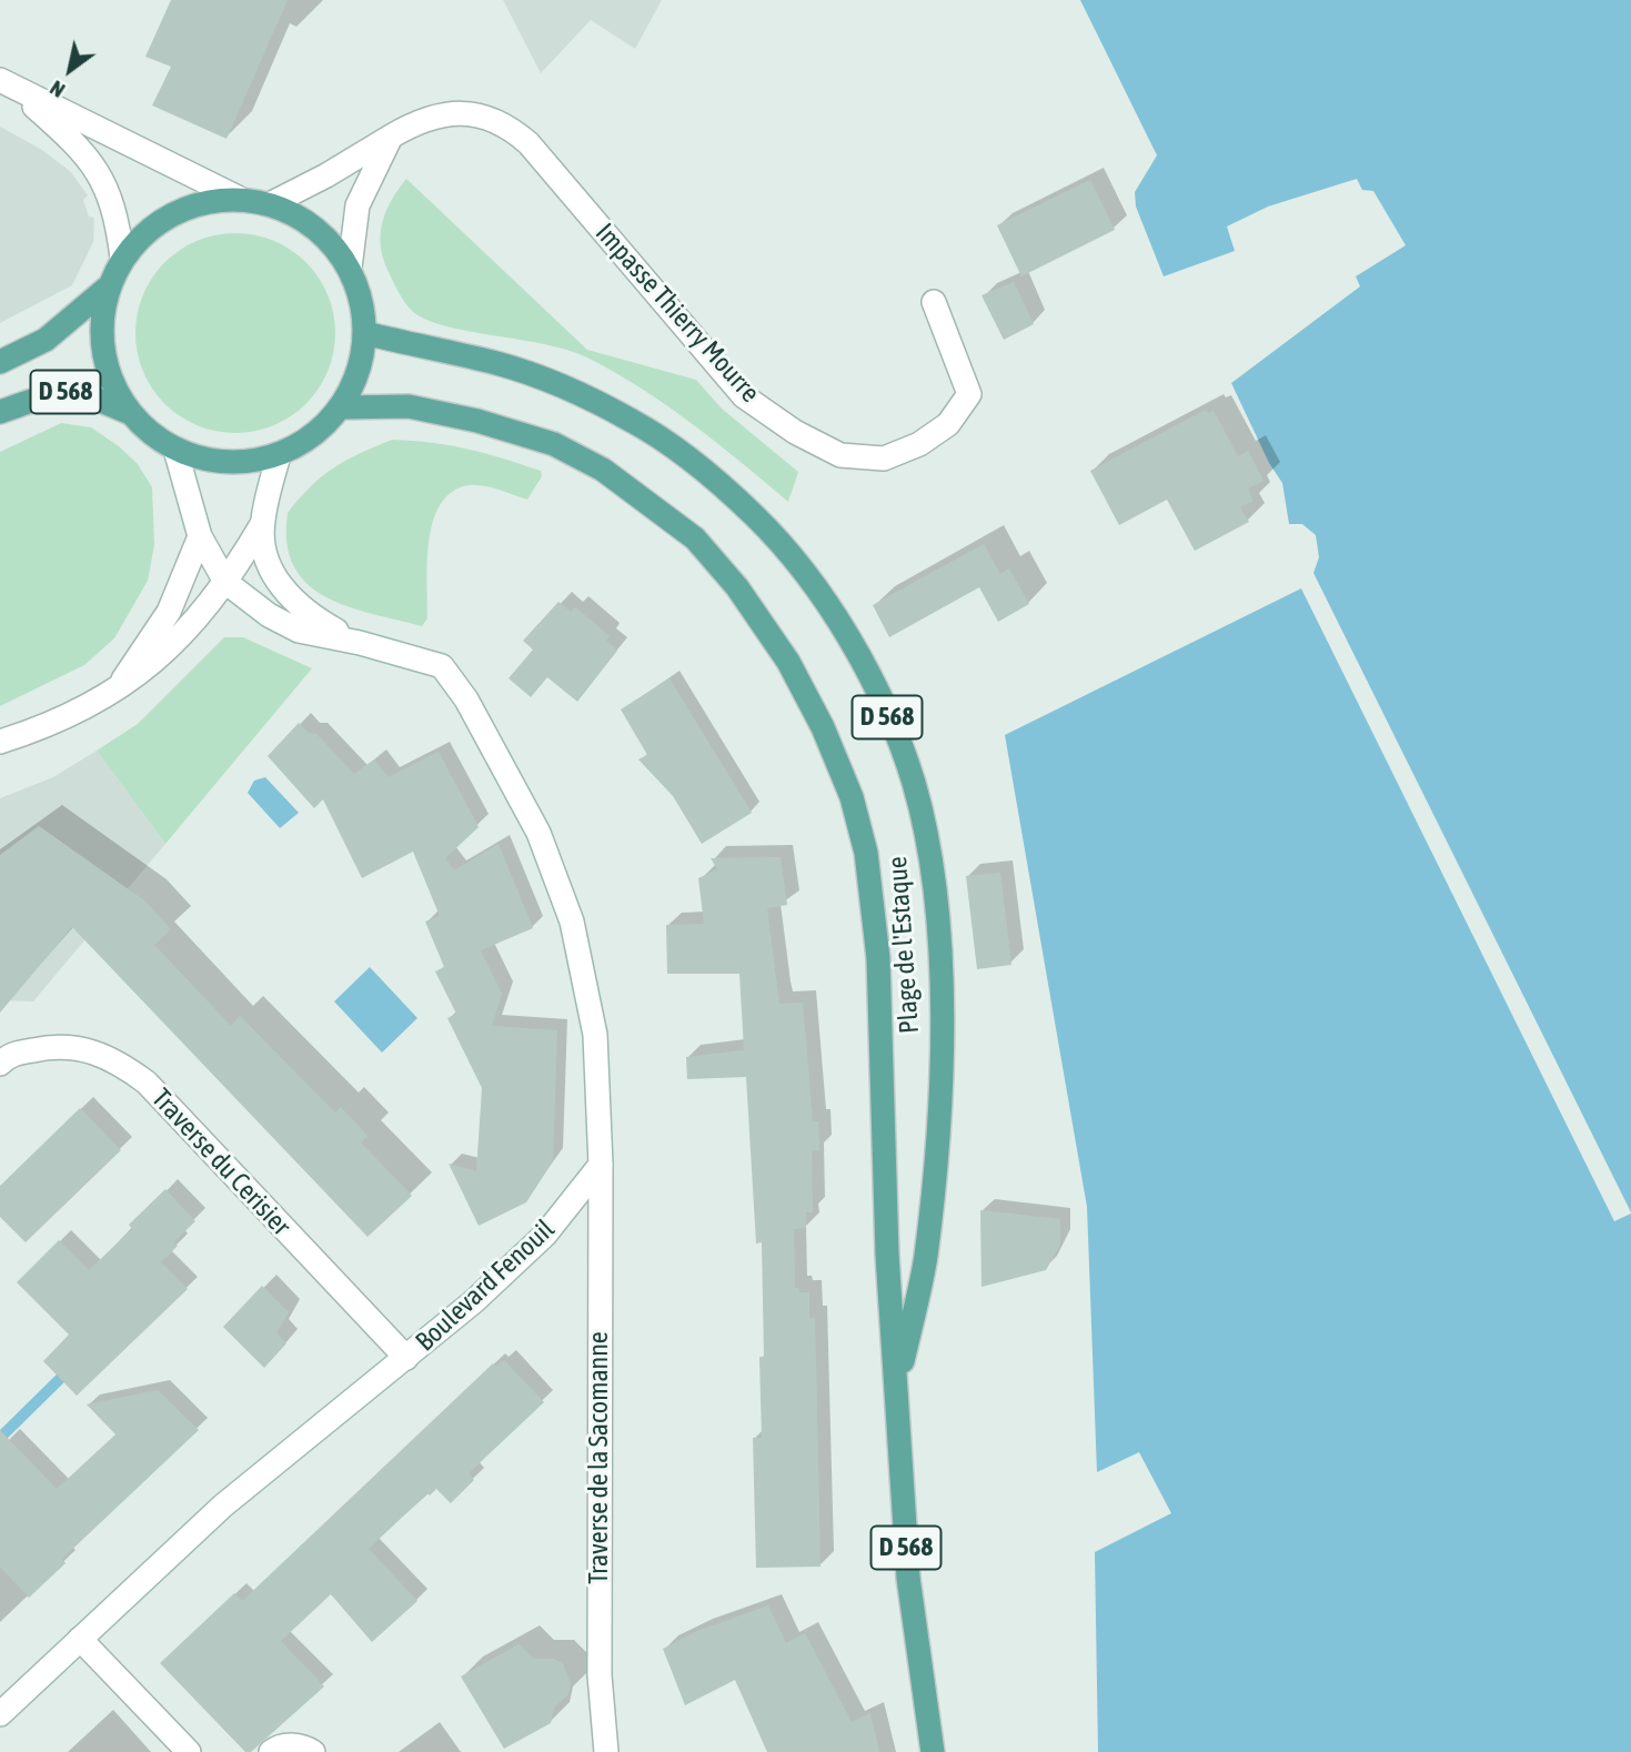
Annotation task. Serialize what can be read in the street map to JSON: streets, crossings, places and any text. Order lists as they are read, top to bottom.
{
  "streets": {
    "main road": ["D 568", "Plage de l'Estaque"],
    "street": [
      "Impasse Thierry Mourre",
      "Traverse du Cerisier",
      "Boulevard Fenouil",
      "Traverse de la Sacomanne"
    ]
  },
  "crossings": [
    ["Impasse Thierry Mourre", "D 568"],
    ["Impasse Thierry Mourre", "Plage de l'Estaque"],
    ["D 568", "Plage de l'Estaque"],
    ["Traverse du Cerisier", "Boulevard Fenouil"],
    ["Boulevard Fenouil", "Traverse de la Sacomanne"]
  ],
  "north": "bottom left"
}
